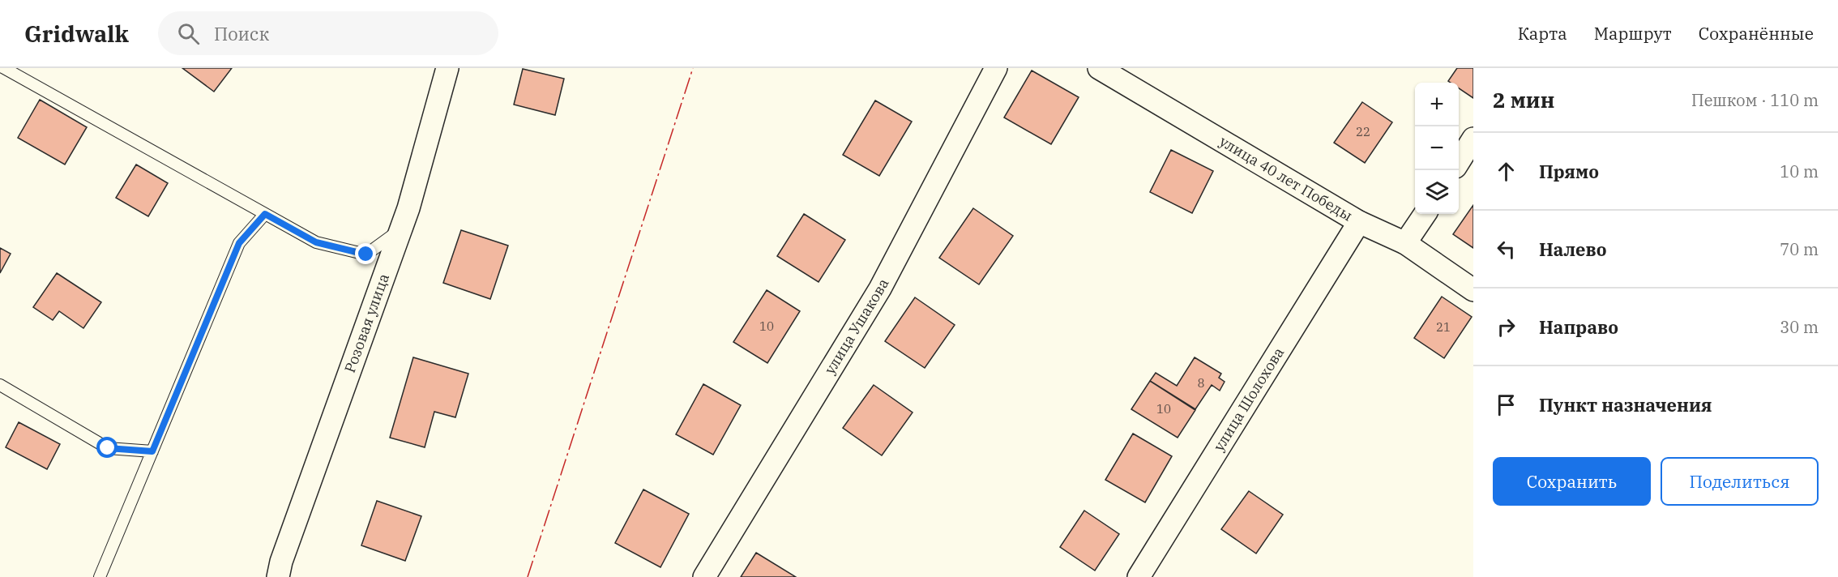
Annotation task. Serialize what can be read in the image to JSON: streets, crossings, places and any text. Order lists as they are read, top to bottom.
{
  "streets": {
    "street": [
      "улица 40 лет Победы",
      "Розовая улица",
      "улица Ушакова",
      "улица Шолохова"
    ]
  },
  "crossings": [
    ["улица 40 лет Победы", "улица Шолохова"]
  ],
  "house_numbers": [
    "22",
    "10",
    "21",
    "8",
    "10"
  ],
  "page": {
    "header": "Gridwalk",
    "search": "Поиск",
    "nav": ["Карта", "Маршрут", "Сохранённые"],
    "heading": ["2 мин", "Пешком · 110 m"],
    "map_buttons": ["+", "−"],
    "list": [
      ["Прямо", "10 m"],
      ["Налево", "70 m"],
      ["Направо", "30 m"],
      "Пункт назначения"
    ],
    "buttons": ["Сохранить", "Поделиться"]
  }
}
